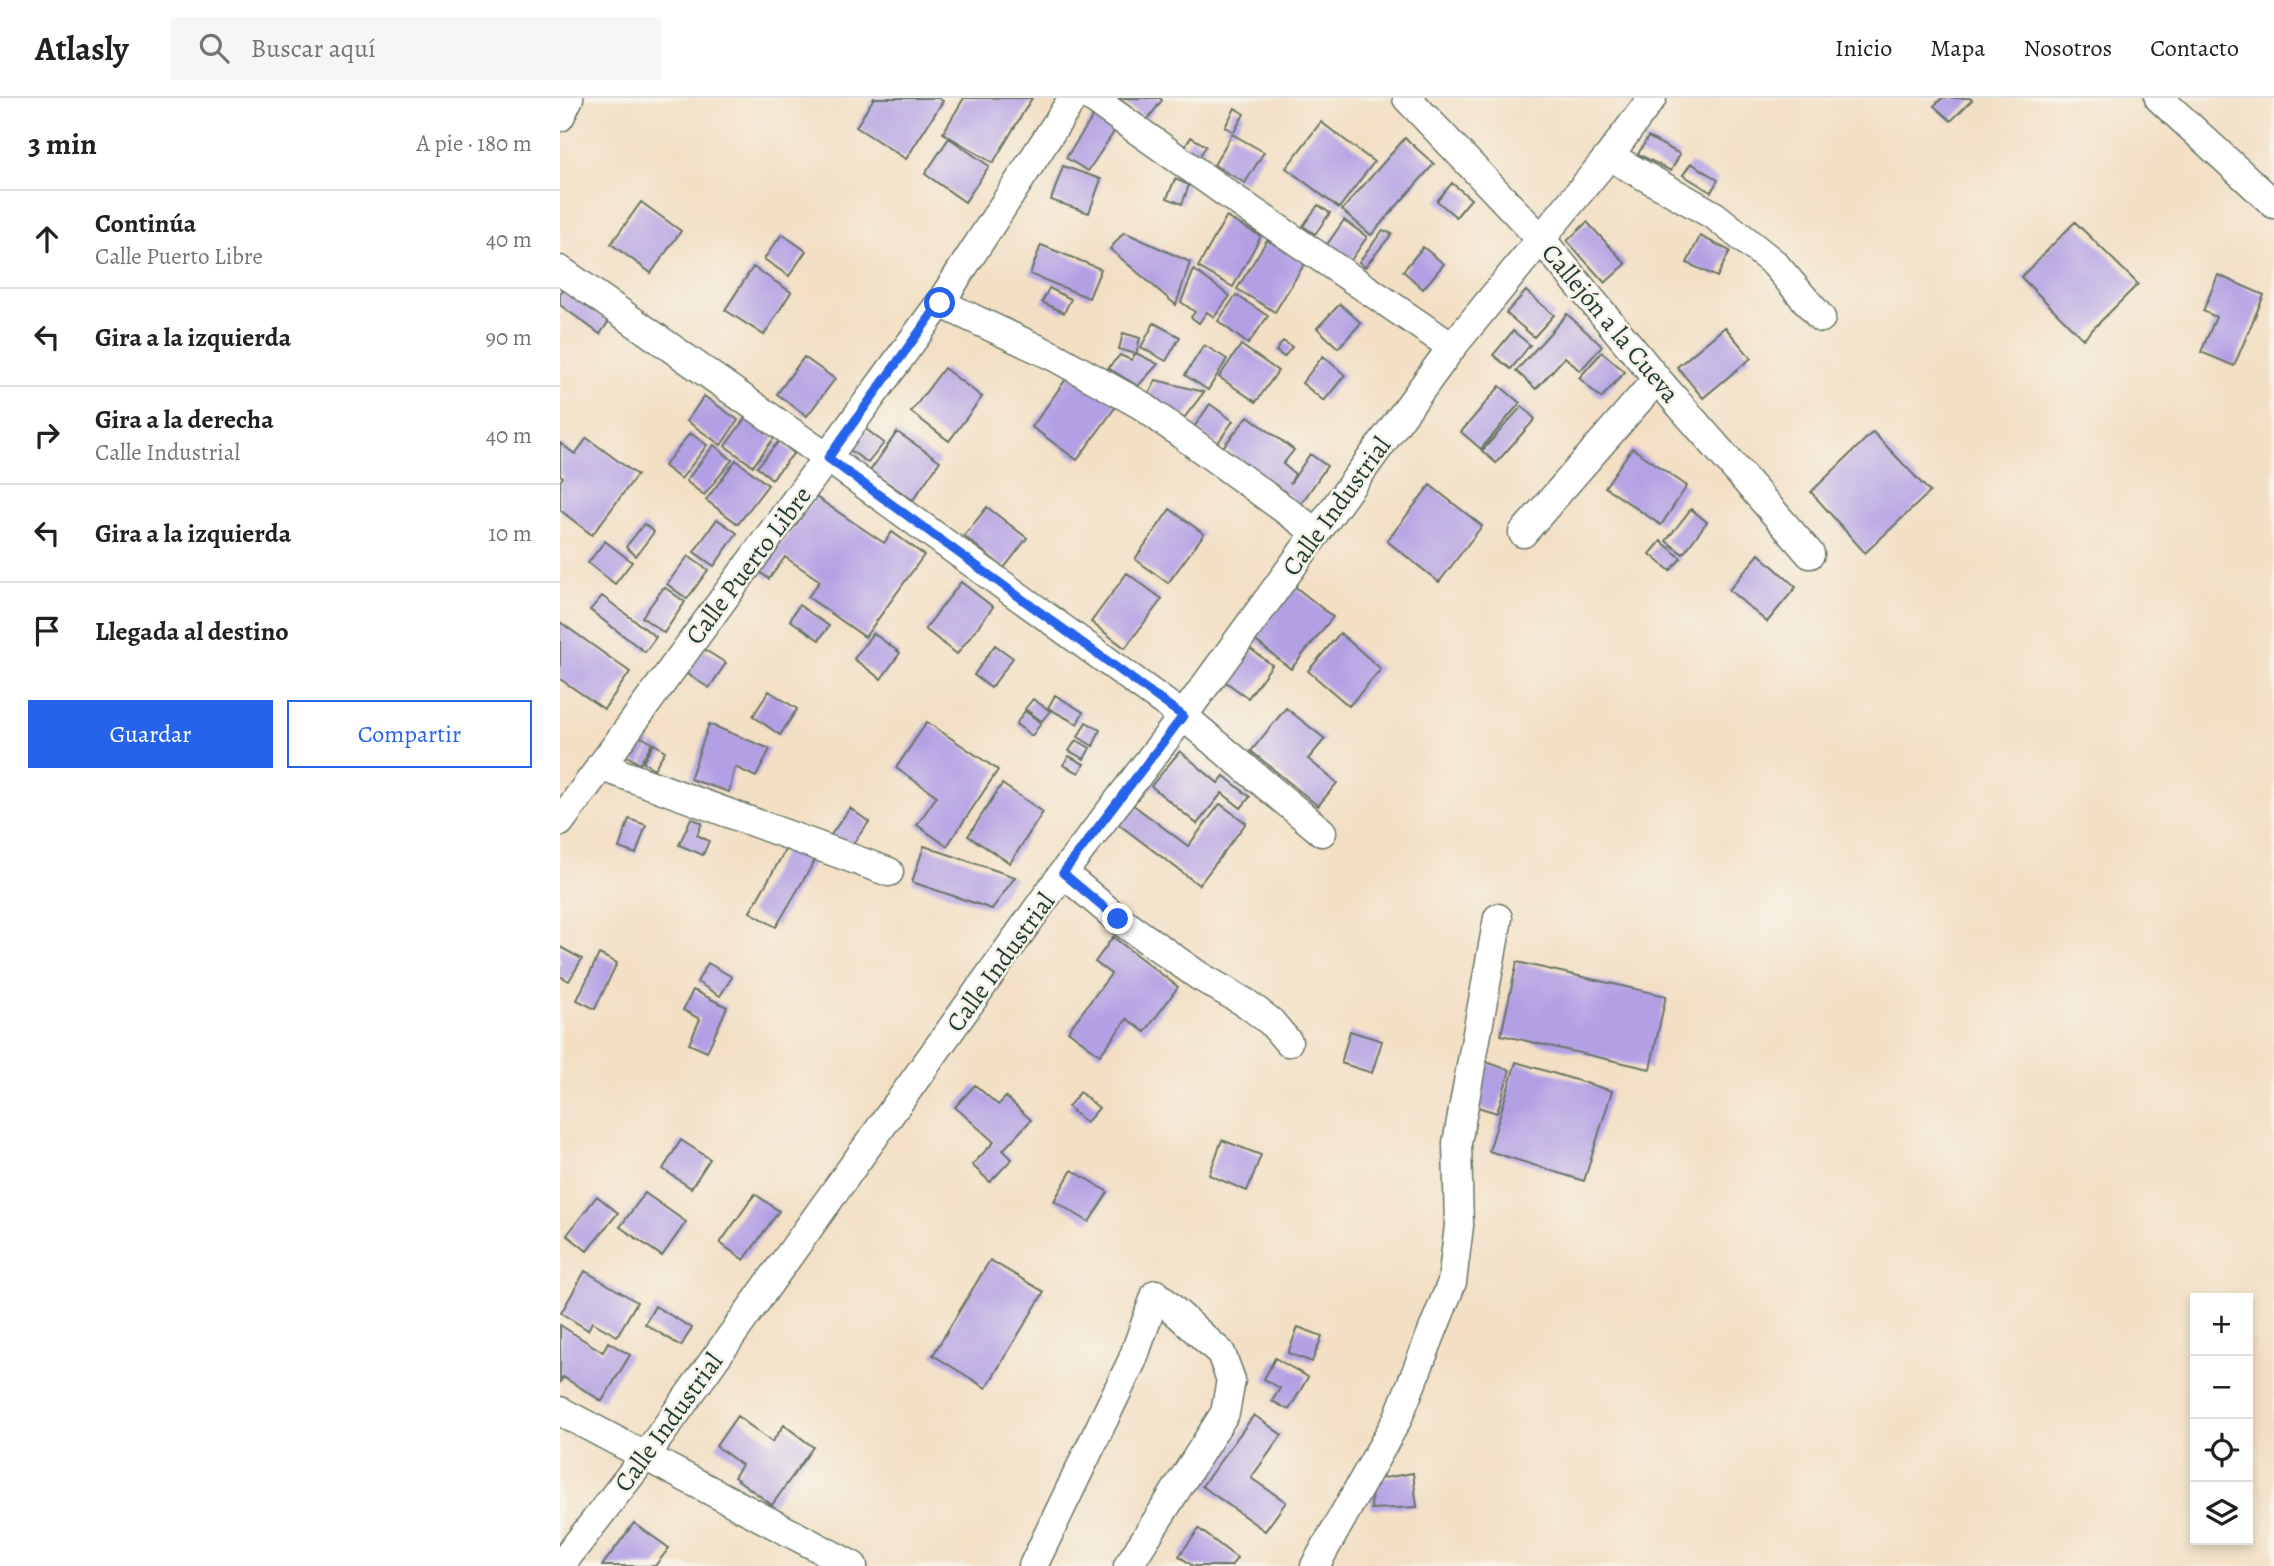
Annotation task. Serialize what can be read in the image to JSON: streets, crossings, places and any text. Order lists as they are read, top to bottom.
{
  "streets": {
    "street": ["Callejón a la Cueva", "Calle Industrial", "Calle Puerto Libre"]
  },
  "crossings": [
    ["Callejón a la Cueva", "Calle Industrial"]
  ],
  "page": {
    "header": "Atlasly",
    "search": "Buscar aquí",
    "nav": [
      "Inicio",
      "Mapa",
      "Nosotros",
      "Contacto"
    ],
    "heading": ["3 min", "A pie · 180 m"],
    "list": [
      ["Continúa", "Calle Puerto Libre", "40 m"],
      ["Gira a la izquierda", "90 m"],
      ["Gira a la derecha", "Calle Industrial", "40 m"],
      ["Gira a la izquierda", "10 m"],
      "Llegada al destino"
    ],
    "buttons": ["Guardar", "Compartir"],
    "map_buttons": ["+", "−"]
  }
}
